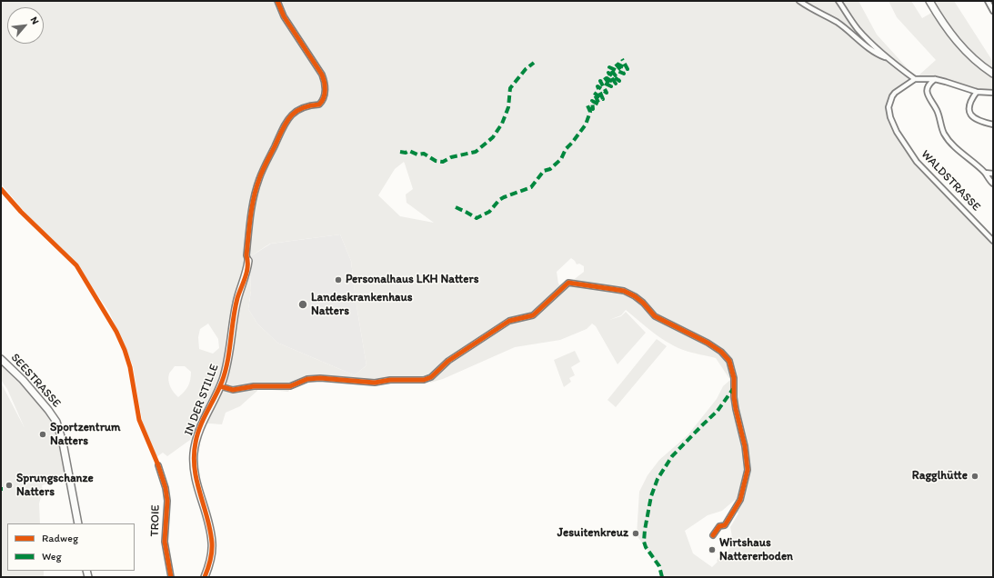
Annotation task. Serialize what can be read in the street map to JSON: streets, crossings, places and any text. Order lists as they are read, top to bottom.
{
  "streets": {
    "street": [
      "WALDSTRASSE",
      "SEESTRASSE",
      "IN DER STILLE",
      "TROIE"
    ]
  },
  "places": [
    "Personalhaus LKH Natters",
    "Landeskrankenhaus Natters",
    "Sportzentrum Natters",
    "Ragglhütte",
    "Sprungschanze Natters",
    "Jesuitenkreuz",
    "Wirtshaus Nattererboden"
  ],
  "legend": ["Radweg", "Weg"],
  "north": "top right"
}
